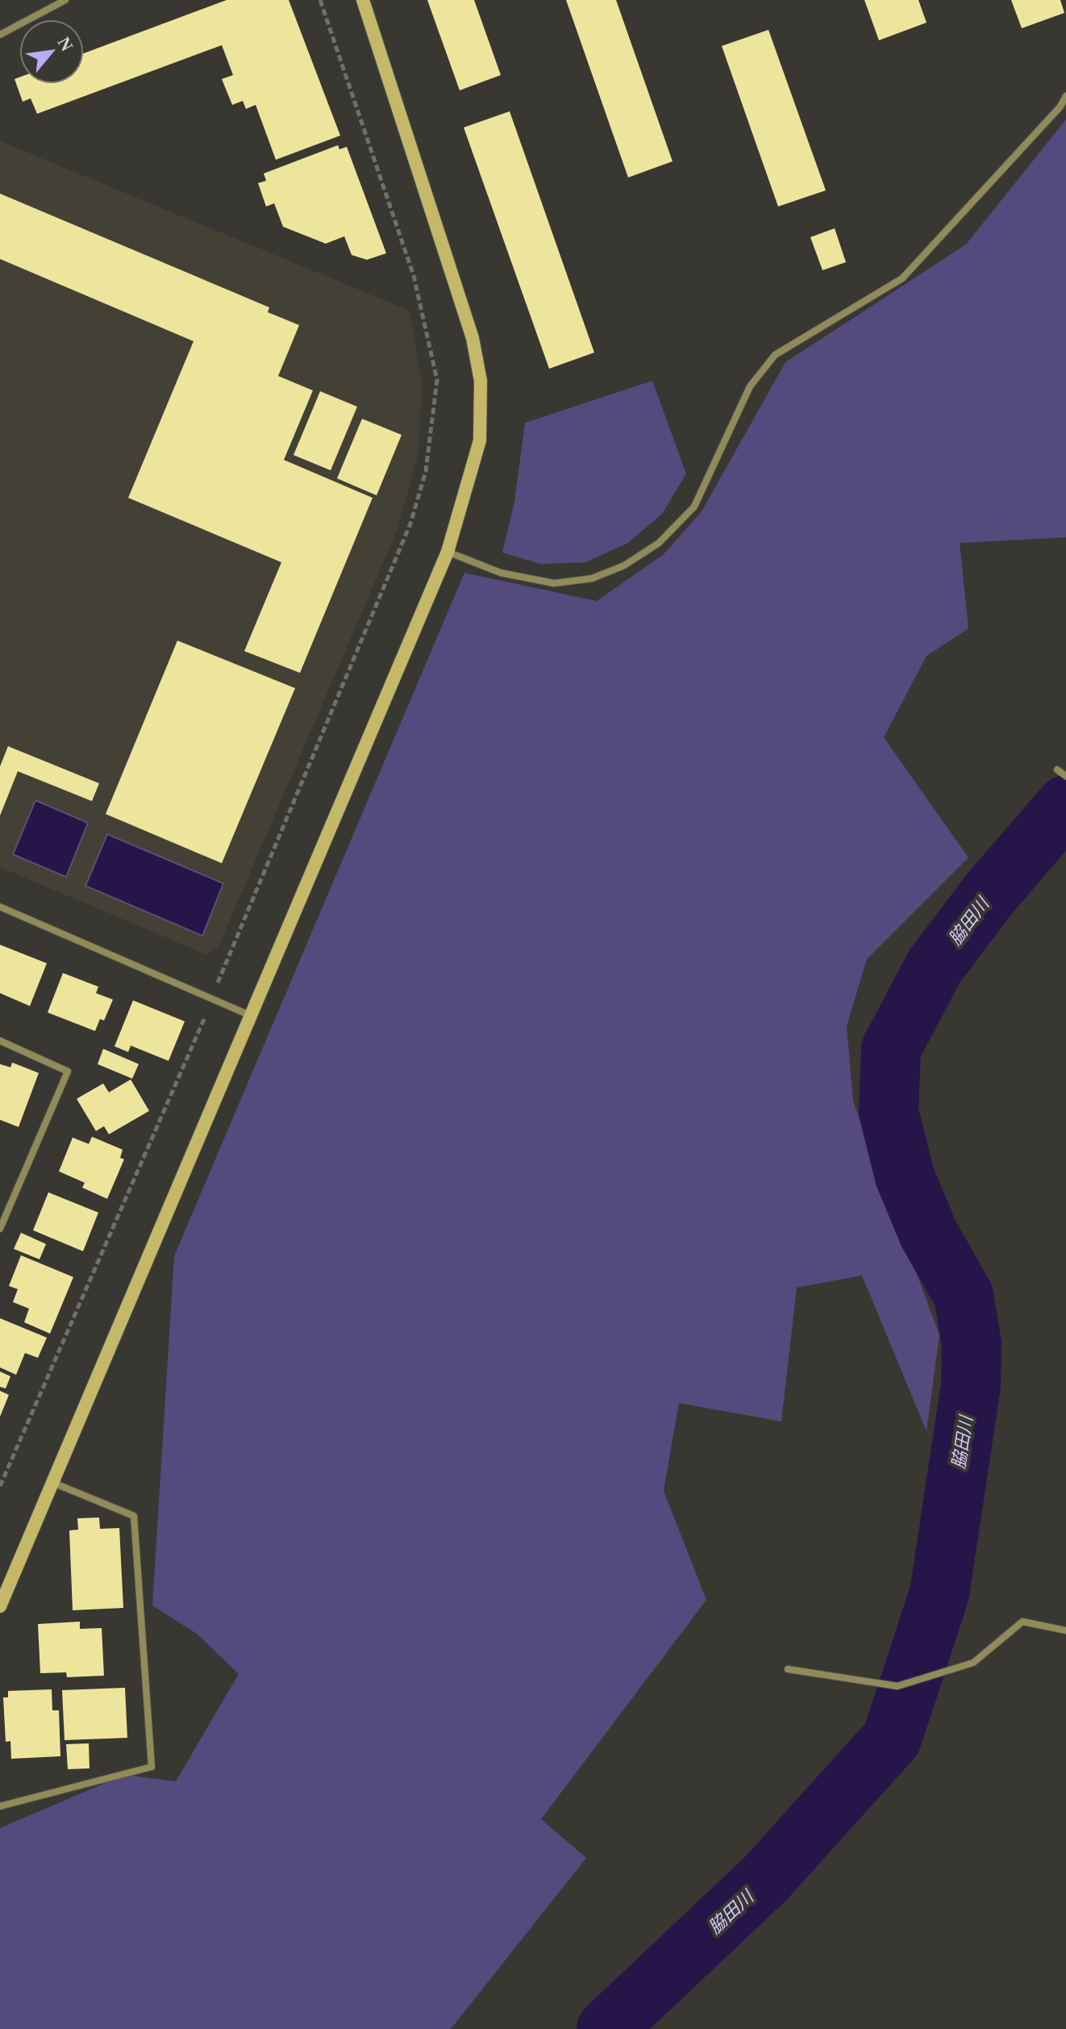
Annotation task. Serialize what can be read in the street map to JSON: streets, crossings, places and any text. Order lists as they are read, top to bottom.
{
  "water": ["脇田川"],
  "north": "top right"
}
